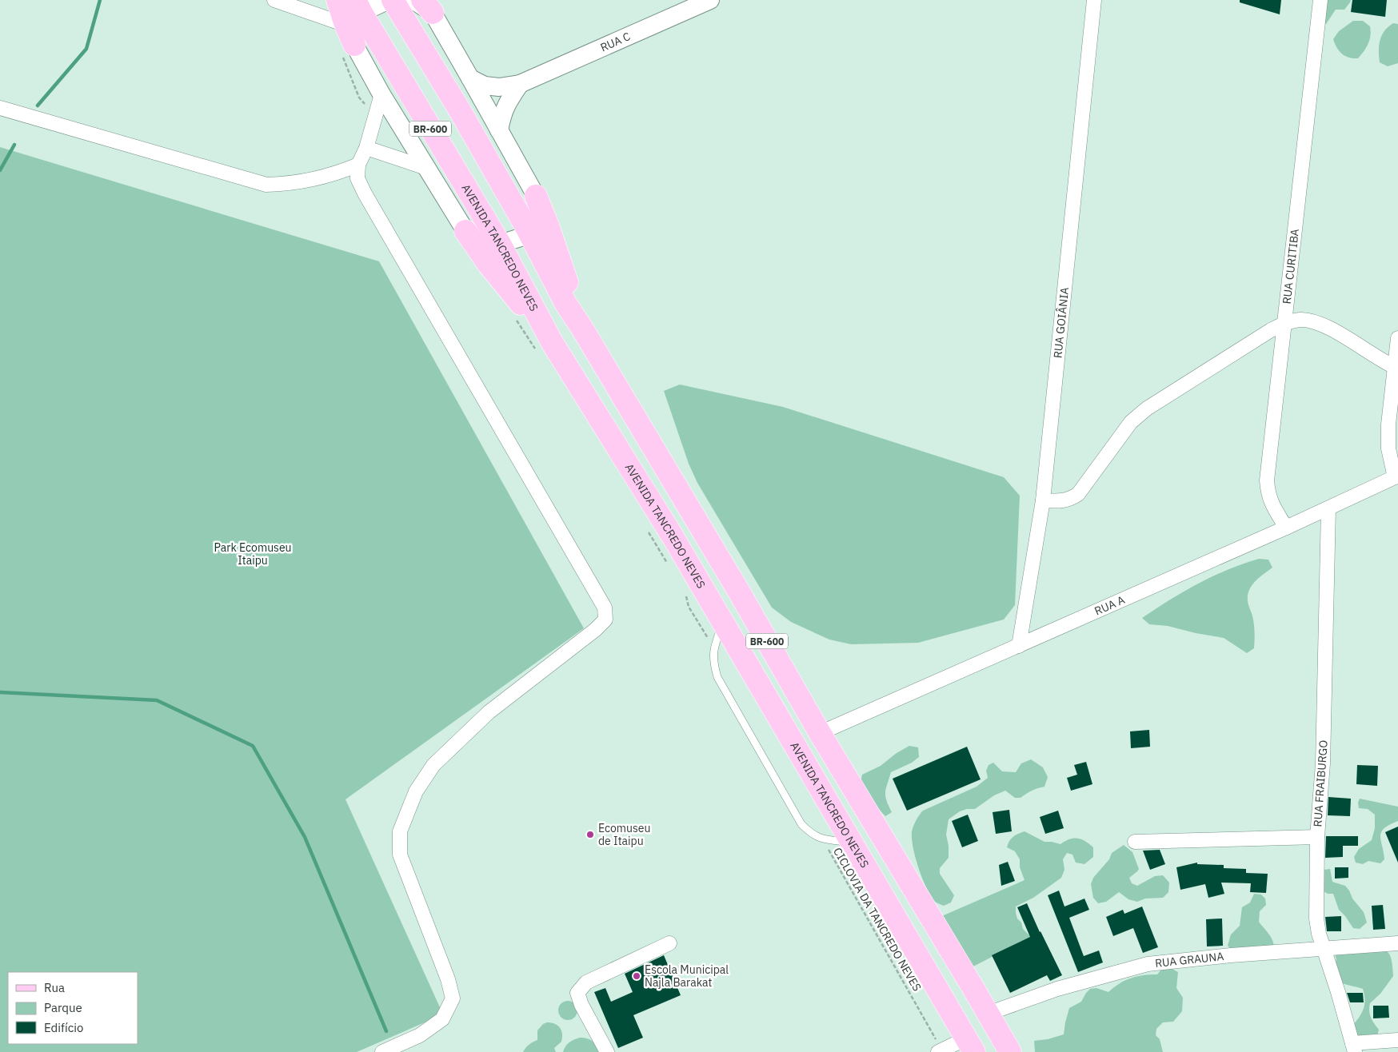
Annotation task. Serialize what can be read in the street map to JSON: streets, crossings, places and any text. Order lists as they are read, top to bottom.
{
  "streets": {
    "main road": ["BR-600", "AVENIDA TANCREDO NEVES"],
    "street": [
      "RUA C",
      "RUA CURITIBA",
      "RUA GOIÂNIA",
      "RUA A",
      "RUA FRAIBURGO",
      "RUA GRAUNA"
    ],
    "path": ["CICLOVIA DA TANCREDO NEVES"]
  },
  "crossings": [
    ["BR-600", "RUA A"],
    ["BR-600", "RUA GRAUNA"],
    ["RUA CURITIBA", "RUA A"],
    ["RUA GOIÂNIA", "RUA A"],
    ["RUA A", "RUA FRAIBURGO"],
    ["RUA FRAIBURGO", "RUA GRAUNA"]
  ],
  "parks": ["Park Ecomuseu Itaipu"],
  "places": ["Ecomuseu de Itaipu", "Escola Municipal Najla Barakat"],
  "legend": ["Rua", "Parque", "Edifício"]
}
